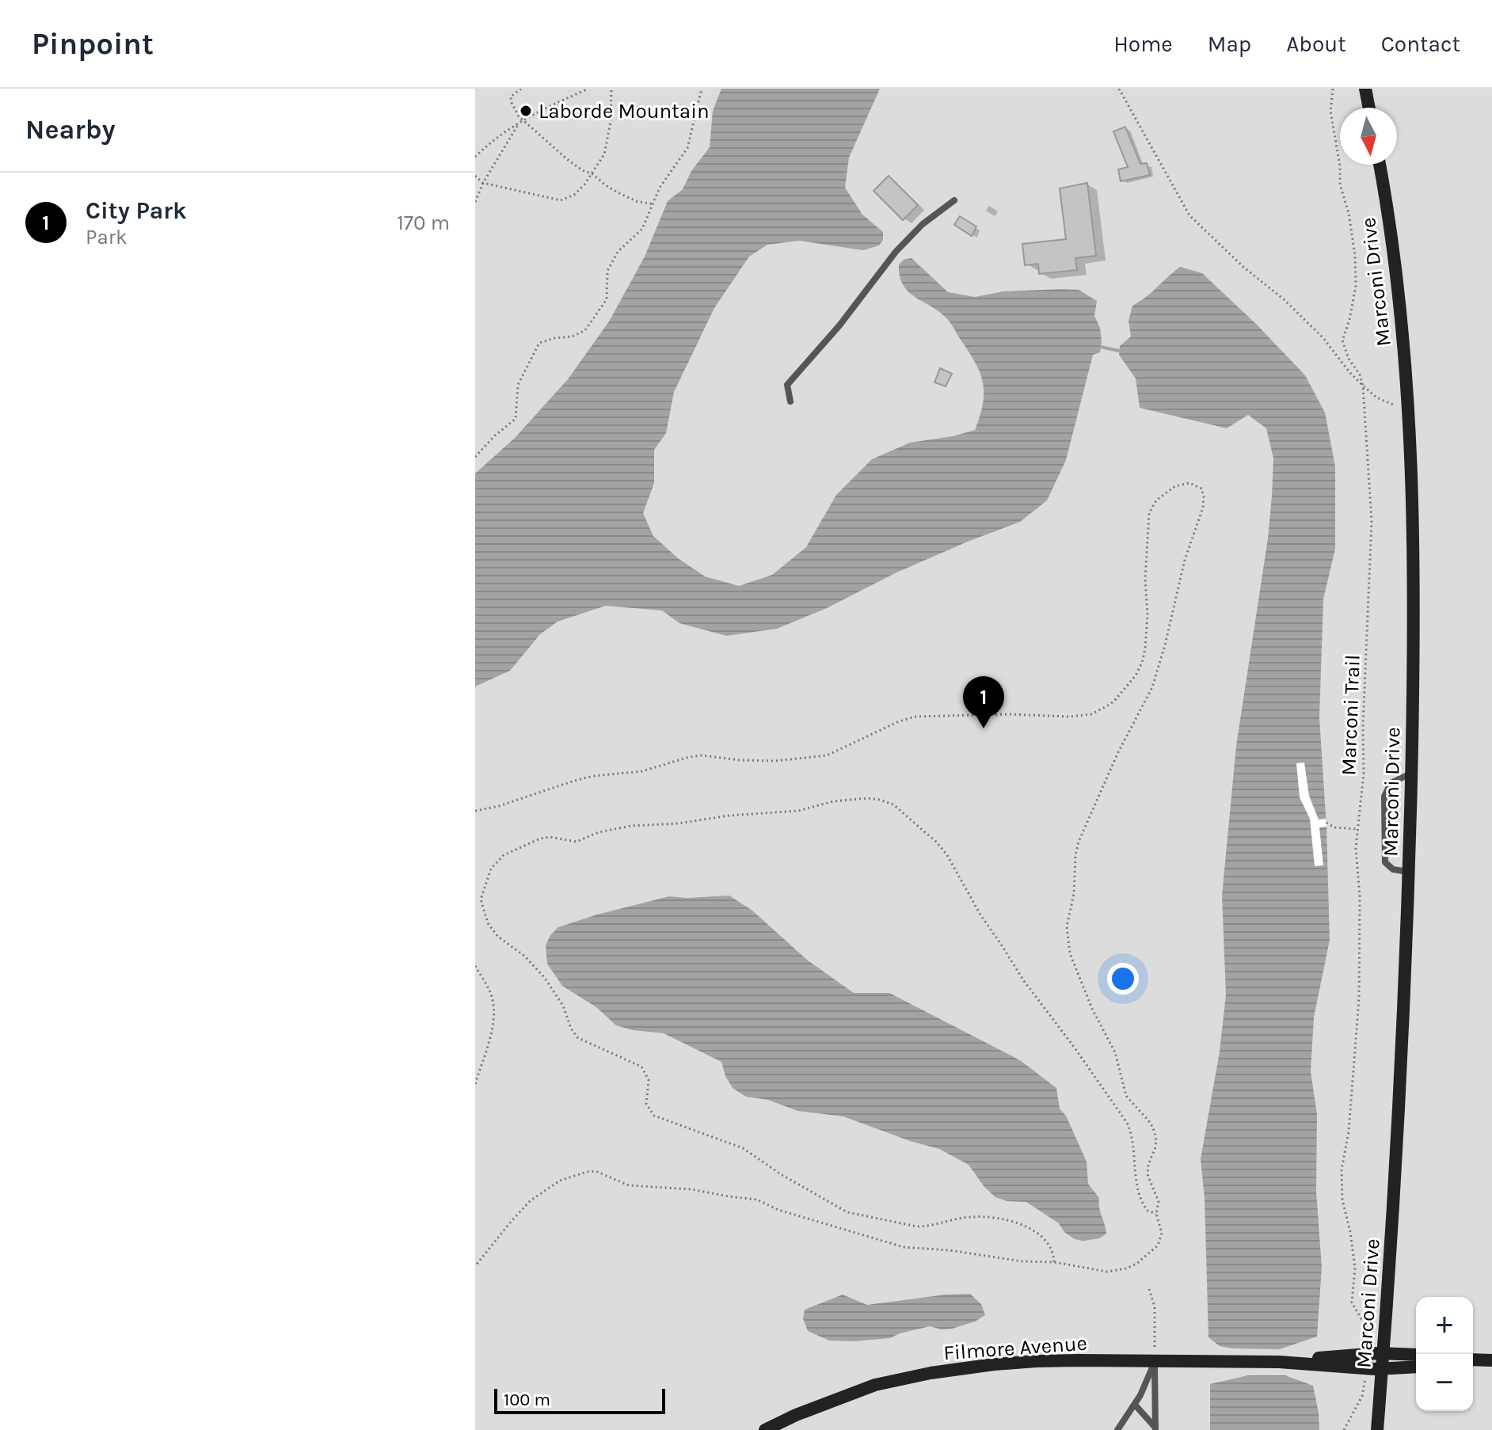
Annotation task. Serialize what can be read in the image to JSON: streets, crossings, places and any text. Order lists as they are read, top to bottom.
{
  "streets": {
    "street": ["Marconi Drive", "Filmore Avenue"],
    "path": ["Marconi Trail"]
  },
  "crossings": [
    ["Marconi Drive", "Filmore Avenue"]
  ],
  "places": ["Laborde Mountain"],
  "scale_bar": "100 m",
  "north": "bottom",
  "page": {
    "header": "Pinpoint",
    "nav": [
      "Home",
      "Map",
      "About",
      "Contact"
    ],
    "heading": "Nearby",
    "list": [
      {
        "mark": "1",
        "name": "City Park",
        "note": "Park",
        "value": "170 m"
      }
    ],
    "pins": "1",
    "map_buttons": ["+", "−"],
    "scale": "100 m"
  }
}
